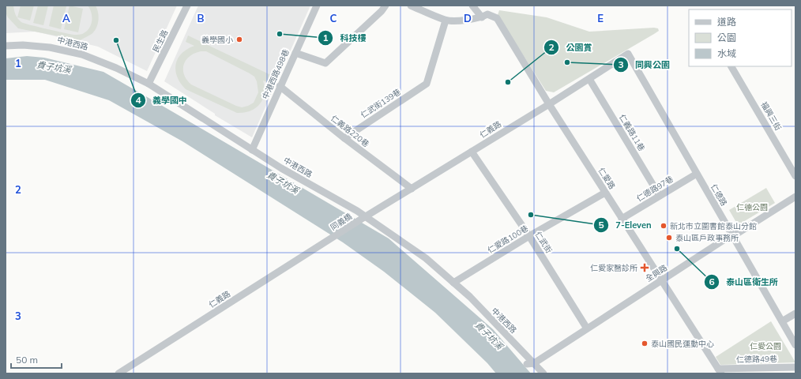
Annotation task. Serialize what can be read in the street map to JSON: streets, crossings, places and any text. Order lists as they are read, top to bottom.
{
  "streets": {
    "street": [
      "民生路",
      "中港西路",
      "中港西路498巷",
      "仁武街139巷",
      "福興三街",
      "仁義路",
      "仁義路220巷",
      "仁義路11巷",
      "仁愛路",
      "仁德路97巷",
      "仁德路",
      "同義橋",
      "仁愛路100巷",
      "仁武街",
      "全興路",
      "仁德路49巷"
    ]
  },
  "crossings": [
    ["民生路", "中港西路"],
    ["中港西路", "中港西路498巷"],
    ["中港西路", "仁義路"],
    ["中港西路", "同義橋"],
    ["中港西路", "仁愛路100巷"],
    ["中港西路", "全興路"],
    ["中港西路498巷", "仁義路220巷"],
    ["仁武街139巷", "仁義路220巷"],
    ["仁義路", "仁義路220巷"],
    ["仁義路", "仁義路11巷"],
    ["仁義路", "仁愛路"],
    ["仁義路", "仁德路"],
    ["仁義路", "同義橋"],
    ["仁義路", "仁武街"],
    ["仁義路11巷", "仁德路97巷"],
    ["仁愛路", "仁德路97巷"],
    ["仁愛路", "仁愛路100巷"],
    ["仁愛路", "全興路"],
    ["仁愛路", "仁德路49巷"],
    ["仁德路97巷", "仁德路"],
    ["仁德路", "全興路"],
    ["仁愛路100巷", "仁武街"],
    ["仁武街", "全興路"]
  ],
  "water": ["貴子坑溪"],
  "parks": ["仁德公園", "仁愛公園"],
  "places": {
    "other": [
      "科技樓",
      "義學國小",
      "義學國中",
      "同興公園",
      "公園賞",
      "7-Eleven",
      "新北市立圖書館泰山分館",
      "泰山區戶政事務所",
      "泰山區衛生所",
      "泰山國民運動中心"
    ],
    "health": ["仁愛家醫診所"]
  },
  "legend": ["道路", "公園", "水域"],
  "scale_bar": "50 m",
  "grid": {
    "columns": [
      "A",
      "B",
      "C",
      "D",
      "E"
    ],
    "rows": ["1", "2", "3"]
  }
}
